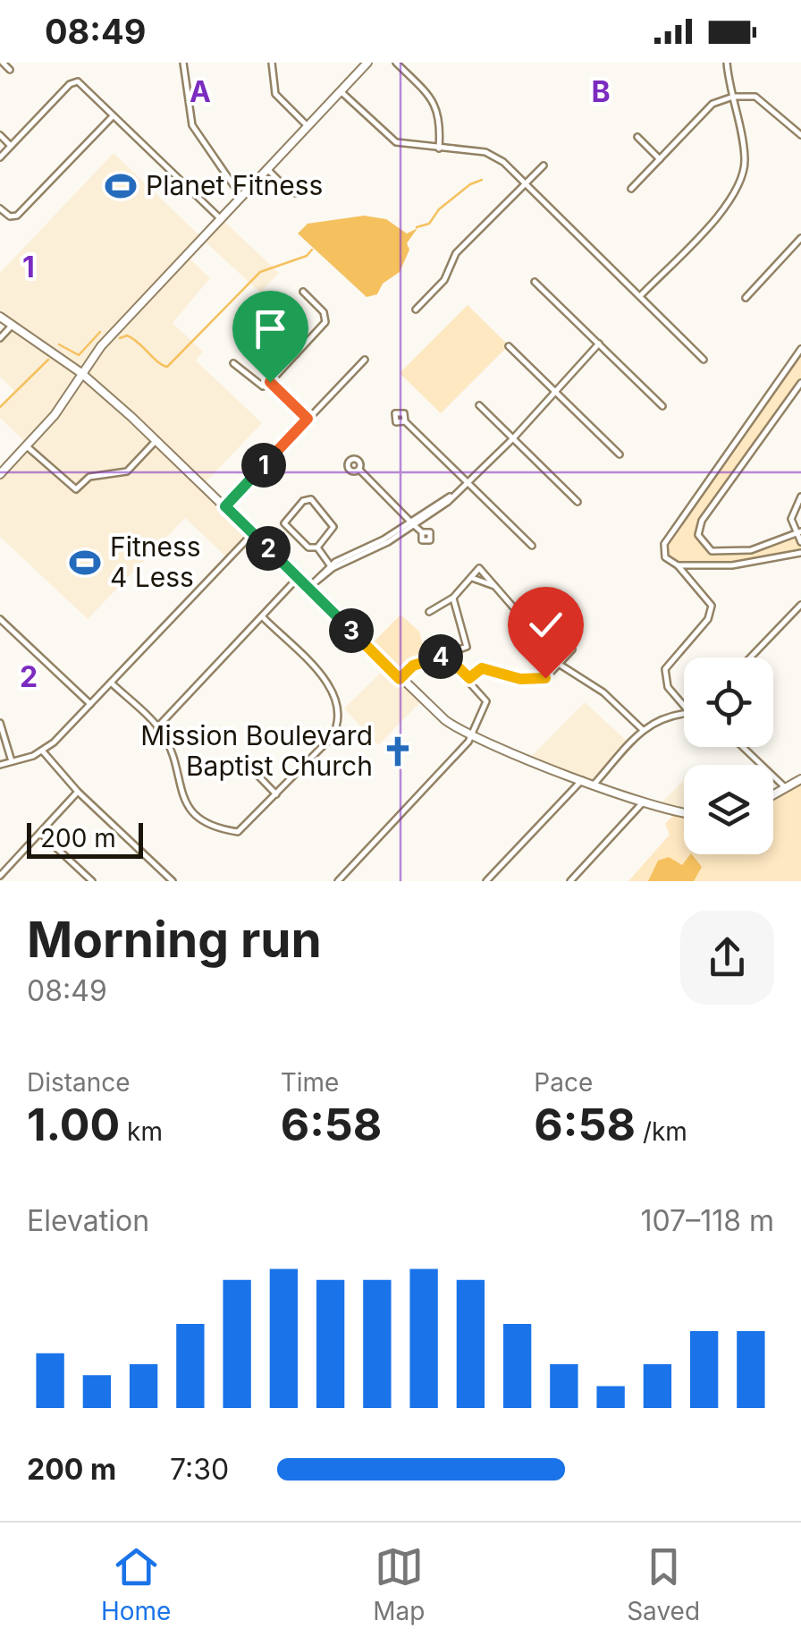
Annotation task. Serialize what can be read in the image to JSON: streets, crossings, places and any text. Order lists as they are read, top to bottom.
{
  "places": {
    "sports": ["Planet Fitness", "Fitness 4 Less"],
    "church": ["Mission Boulevard Baptist Church"]
  },
  "scale_bar": "200 m",
  "page": {
    "status": "08:49",
    "pins": [
      "1",
      "2",
      "3",
      "4"
    ],
    "scale": "200 m",
    "heading": ["Morning run", "08:49"],
    "stats": [
      ["Distance", "1.00 km"],
      ["Time", "6:58"],
      ["Pace", "6:58 /km"]
    ],
    "chart": ["Elevation", "107–118 m"],
    "list": [
      {
        "name": "200 m",
        "note": "7:30"
      }
    ],
    "tabs": ["Home", "Map", "Saved"]
  },
  "grid": {
    "columns": ["A", "B"],
    "rows": ["1", "2"]
  }
}
